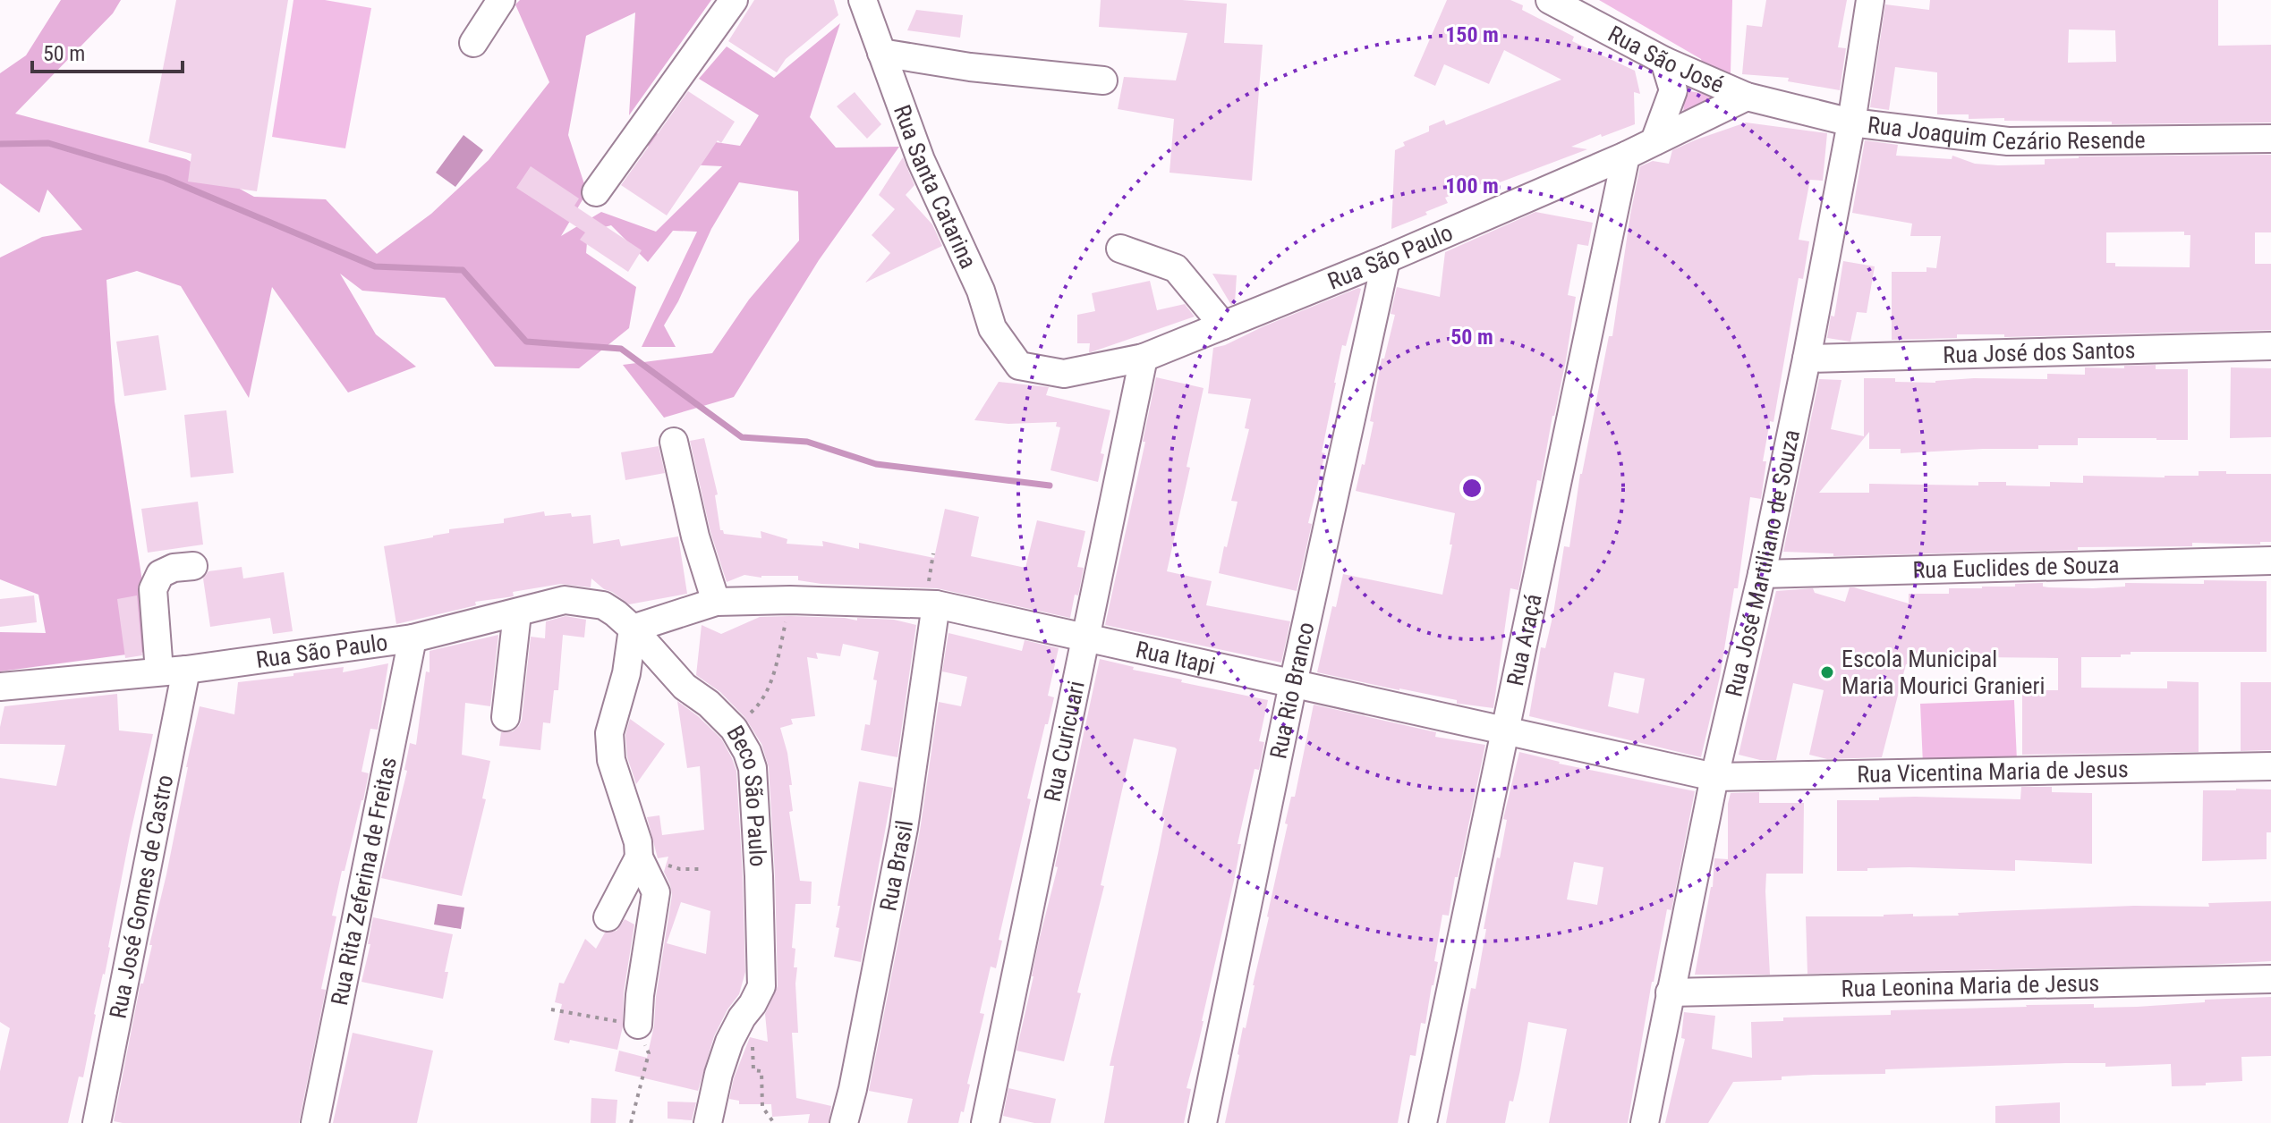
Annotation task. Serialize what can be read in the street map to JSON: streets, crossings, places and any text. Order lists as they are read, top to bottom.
{
  "streets": {
    "street": [
      "Rua São José",
      "Rua Joaquim Cezário Resende",
      "Rua Santa Catarina",
      "Rua São Paulo",
      "Rua José dos Santos",
      "Rua José Martiliano de Souza",
      "Rua Euclides de Souza",
      "Rua Araçá",
      "Rua Itapi",
      "Rua Rio Branco",
      "Rua Curicuari",
      "Rua Vicentina Maria de Jesus",
      "Beco São Paulo",
      "Rua Brasil",
      "Rua Rita Zeferina de Freitas",
      "Rua José Gomes de Castro",
      "Rua Leonina Maria de Jesus"
    ]
  },
  "crossings": [
    ["Rua São José", "Rua Joaquim Cezário Resende"],
    ["Rua São José", "Rua São Paulo"],
    ["Rua Joaquim Cezário Resende", "Rua São Paulo"],
    ["Rua Joaquim Cezário Resende", "Rua José Martiliano de Souza"],
    ["Rua Santa Catarina", "Rua São Paulo"],
    ["Rua São Paulo", "Rua Araçá"],
    ["Rua São Paulo", "Rua Itapi"],
    ["Rua São Paulo", "Rua Rio Branco"],
    ["Rua São Paulo", "Rua Curicuari"],
    ["Rua São Paulo", "Beco São Paulo"],
    ["Rua São Paulo", "Rua Rita Zeferina de Freitas"],
    ["Rua São Paulo", "Rua José Gomes de Castro"],
    ["Rua José dos Santos", "Rua José Martiliano de Souza"],
    ["Rua José Martiliano de Souza", "Rua Euclides de Souza"],
    ["Rua José Martiliano de Souza", "Rua Itapi"],
    ["Rua José Martiliano de Souza", "Rua Vicentina Maria de Jesus"],
    ["Rua José Martiliano de Souza", "Rua Leonina Maria de Jesus"],
    ["Rua Araçá", "Rua Itapi"],
    ["Rua Itapi", "Rua Rio Branco"],
    ["Rua Itapi", "Rua Curicuari"],
    ["Rua Itapi", "Rua Vicentina Maria de Jesus"],
    ["Rua Itapi", "Beco São Paulo"],
    ["Rua Itapi", "Rua Brasil"]
  ],
  "places": ["Escola Municipal Maria Mourici Granieri"],
  "scale_bar": "50 m",
  "rings": ["150 m", "100 m", "50 m"]
}
